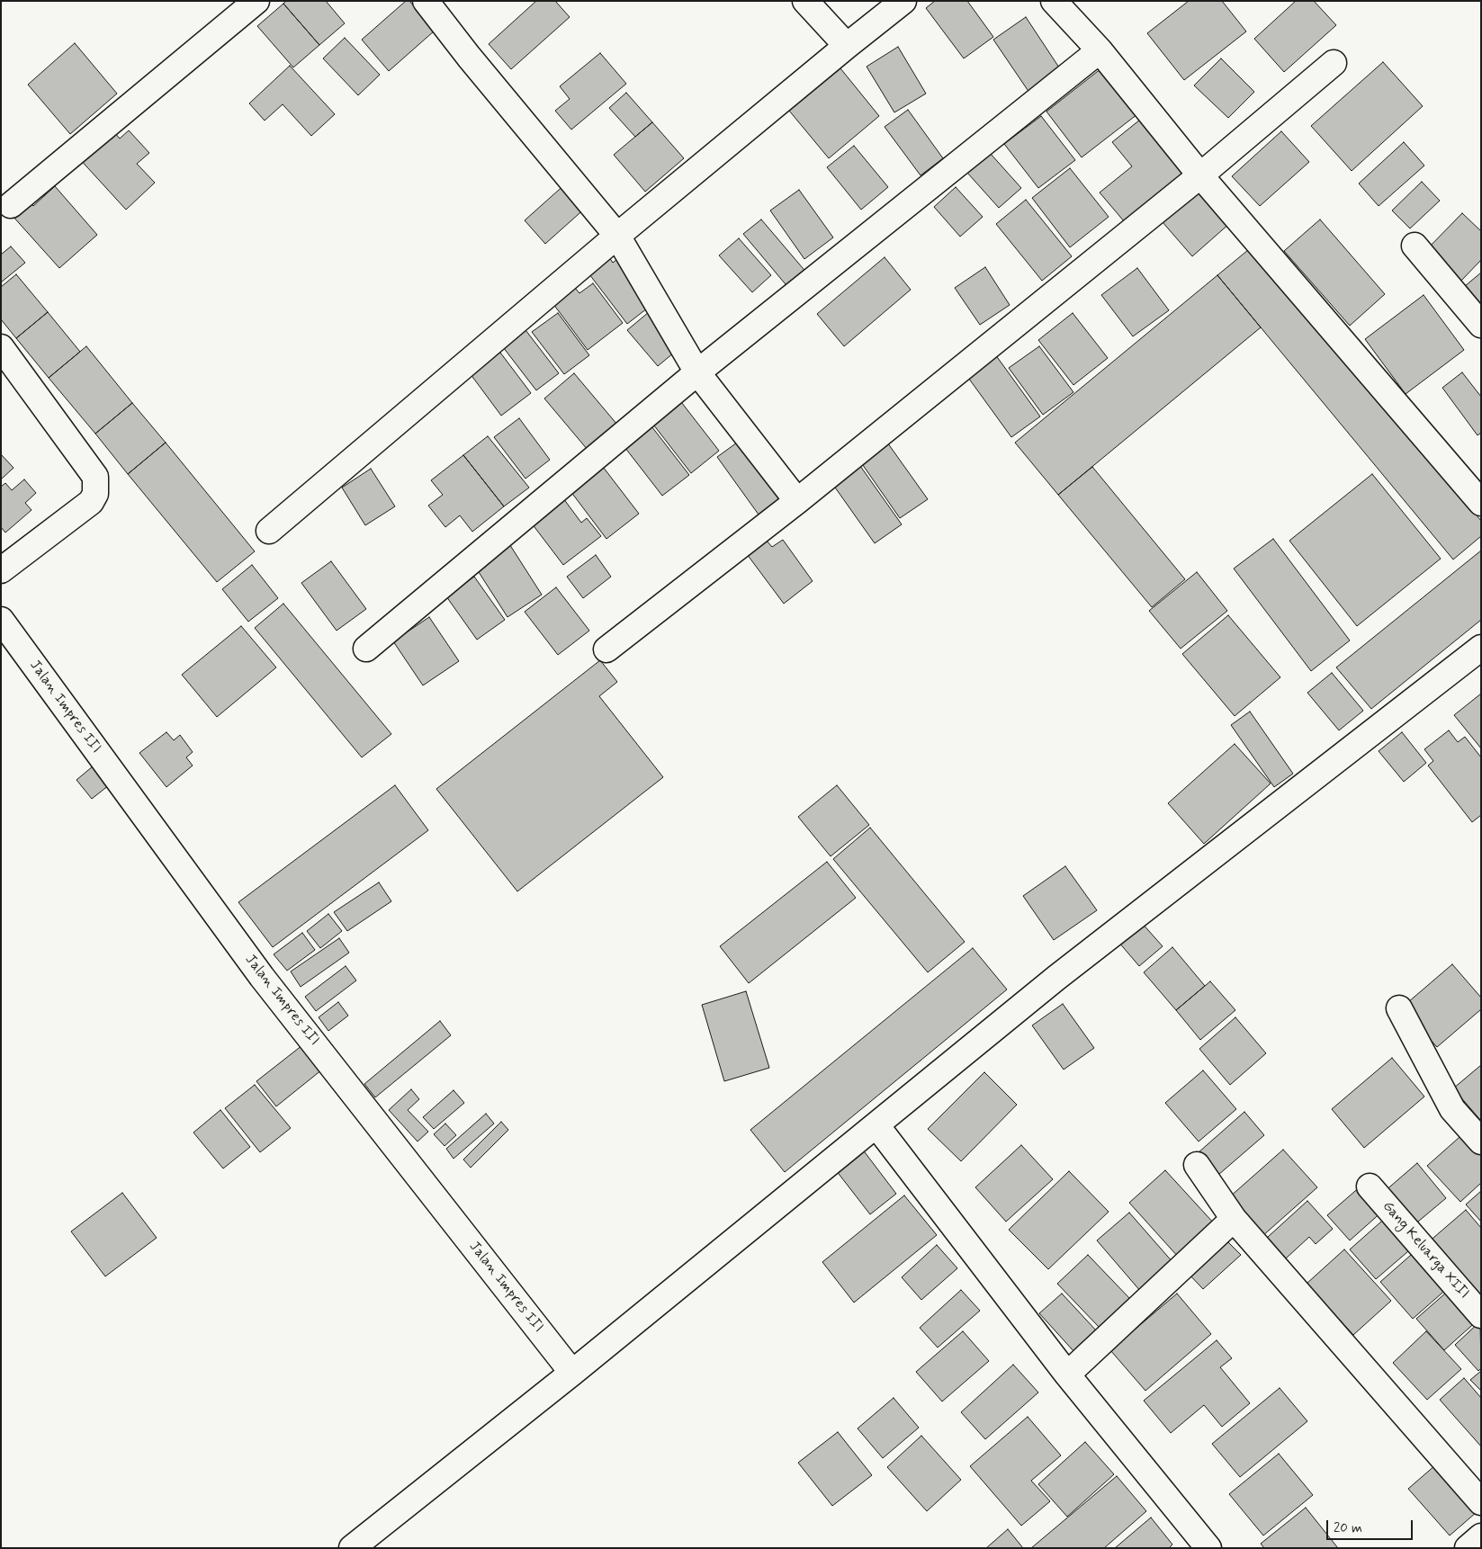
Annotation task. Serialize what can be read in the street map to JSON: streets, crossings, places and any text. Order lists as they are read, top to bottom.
{
  "streets": {
    "street": ["Jalan Impres III", "Gang Keluarga XIII"]
  },
  "scale_bar": "20 m"
}
